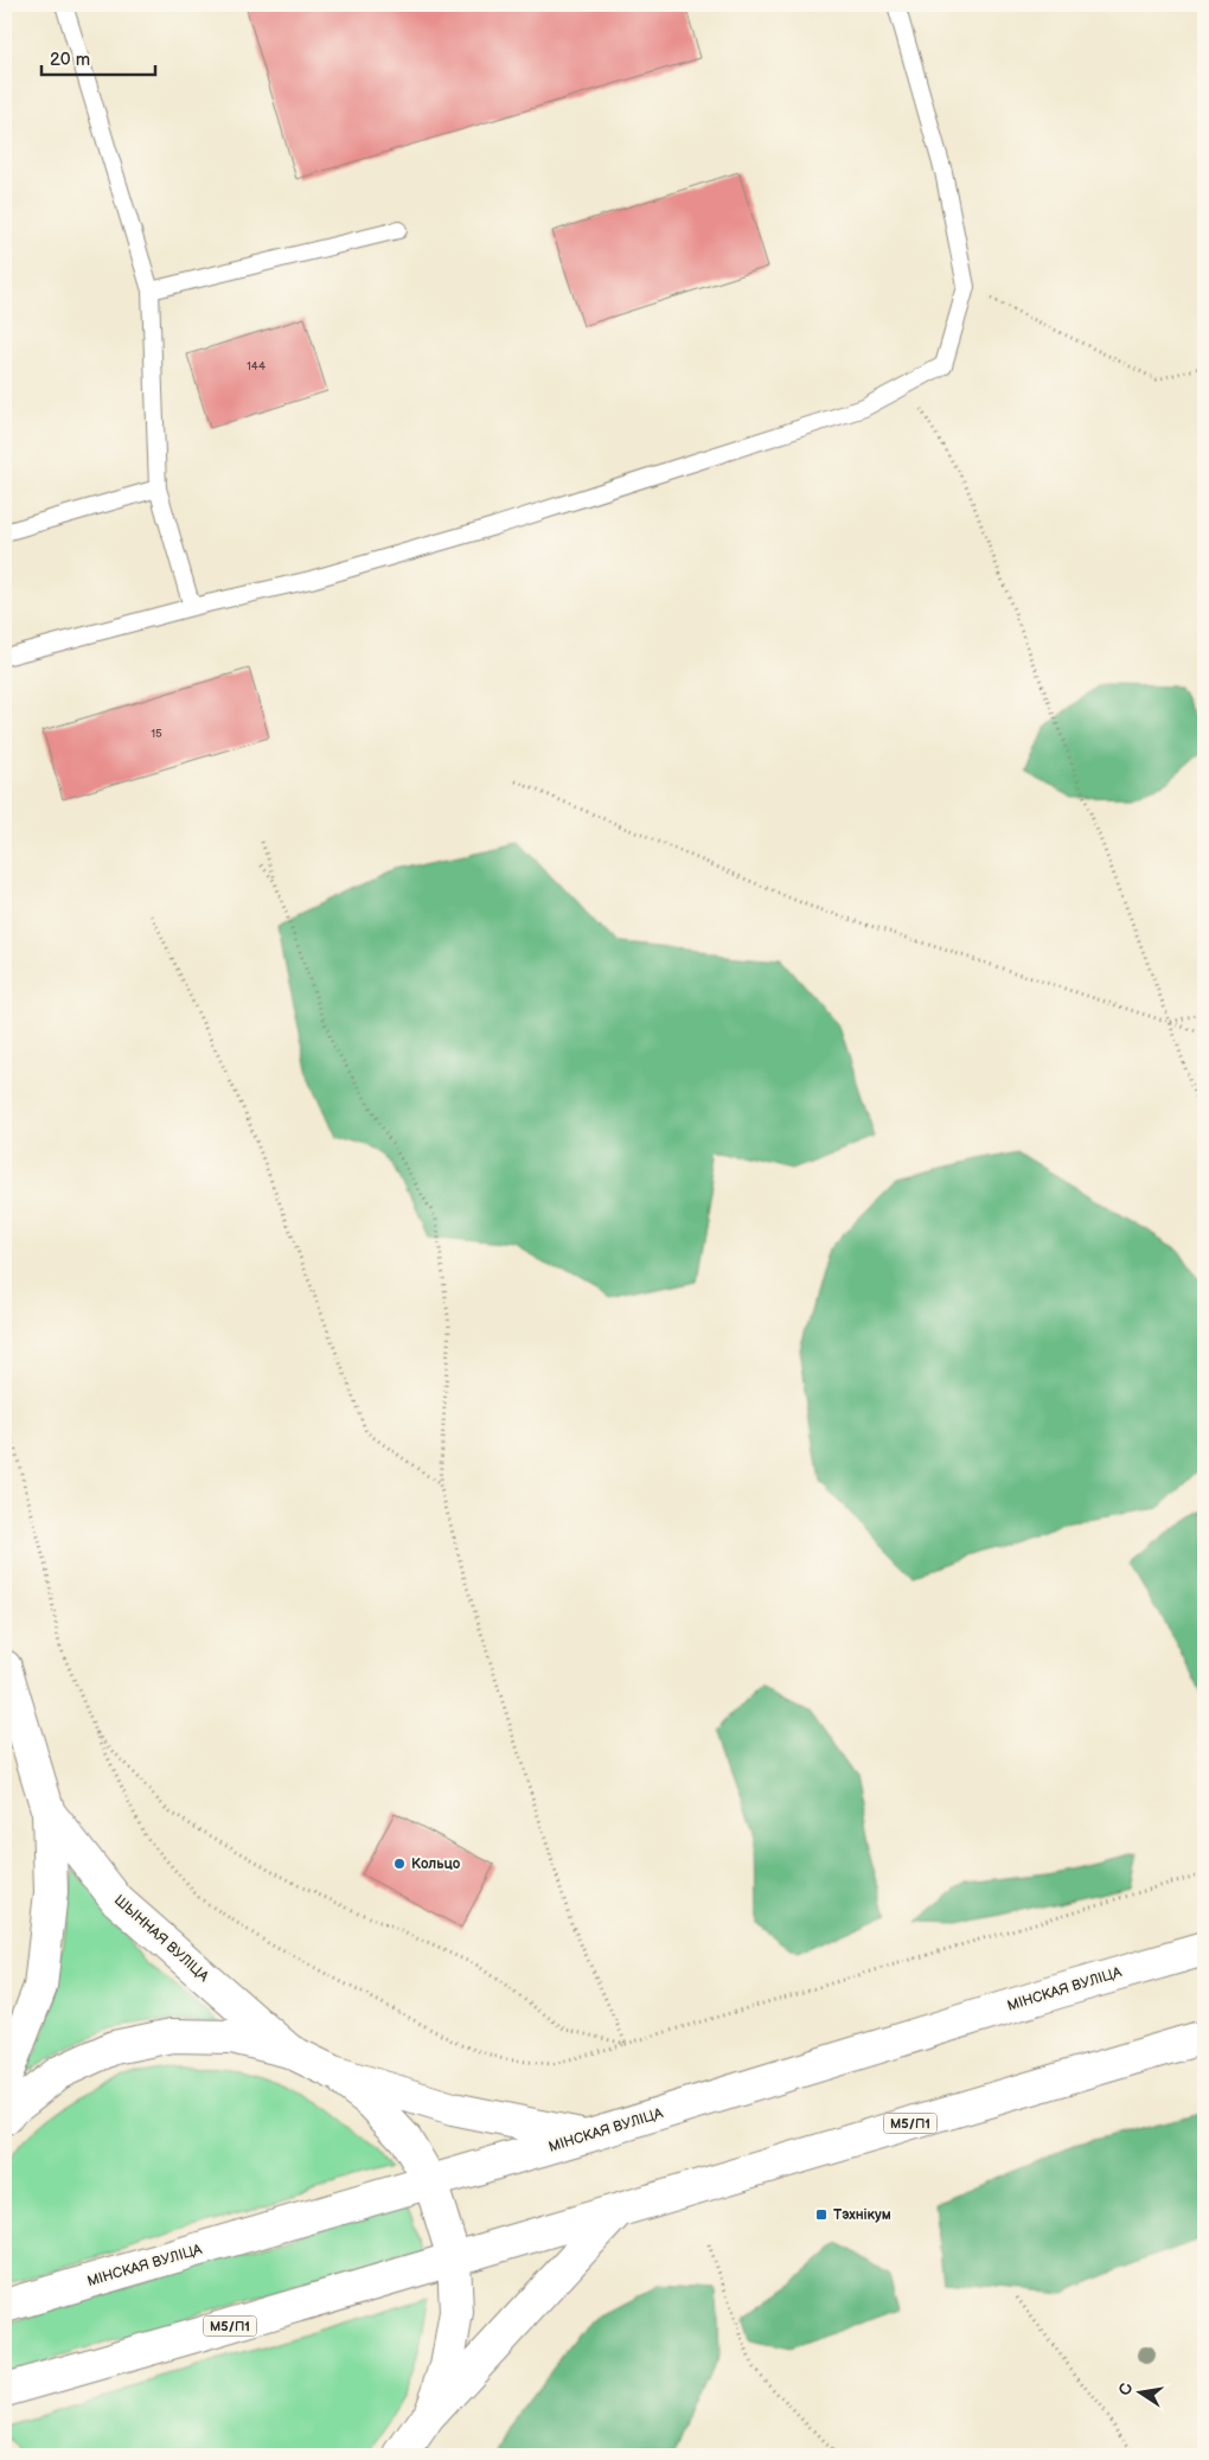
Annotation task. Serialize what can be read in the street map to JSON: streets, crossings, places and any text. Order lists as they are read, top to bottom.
{
  "streets": {
    "main road": ["ШЫННАЯ ВУЛІЦА", "МІНСКАЯ ВУЛІЦА", "М5/П1"]
  },
  "places": {
    "other": ["Кольцо"],
    "transit": ["Тэхнікум"]
  },
  "house_numbers": ["144", "15"],
  "scale_bar": "20 m",
  "north": "left"
}
